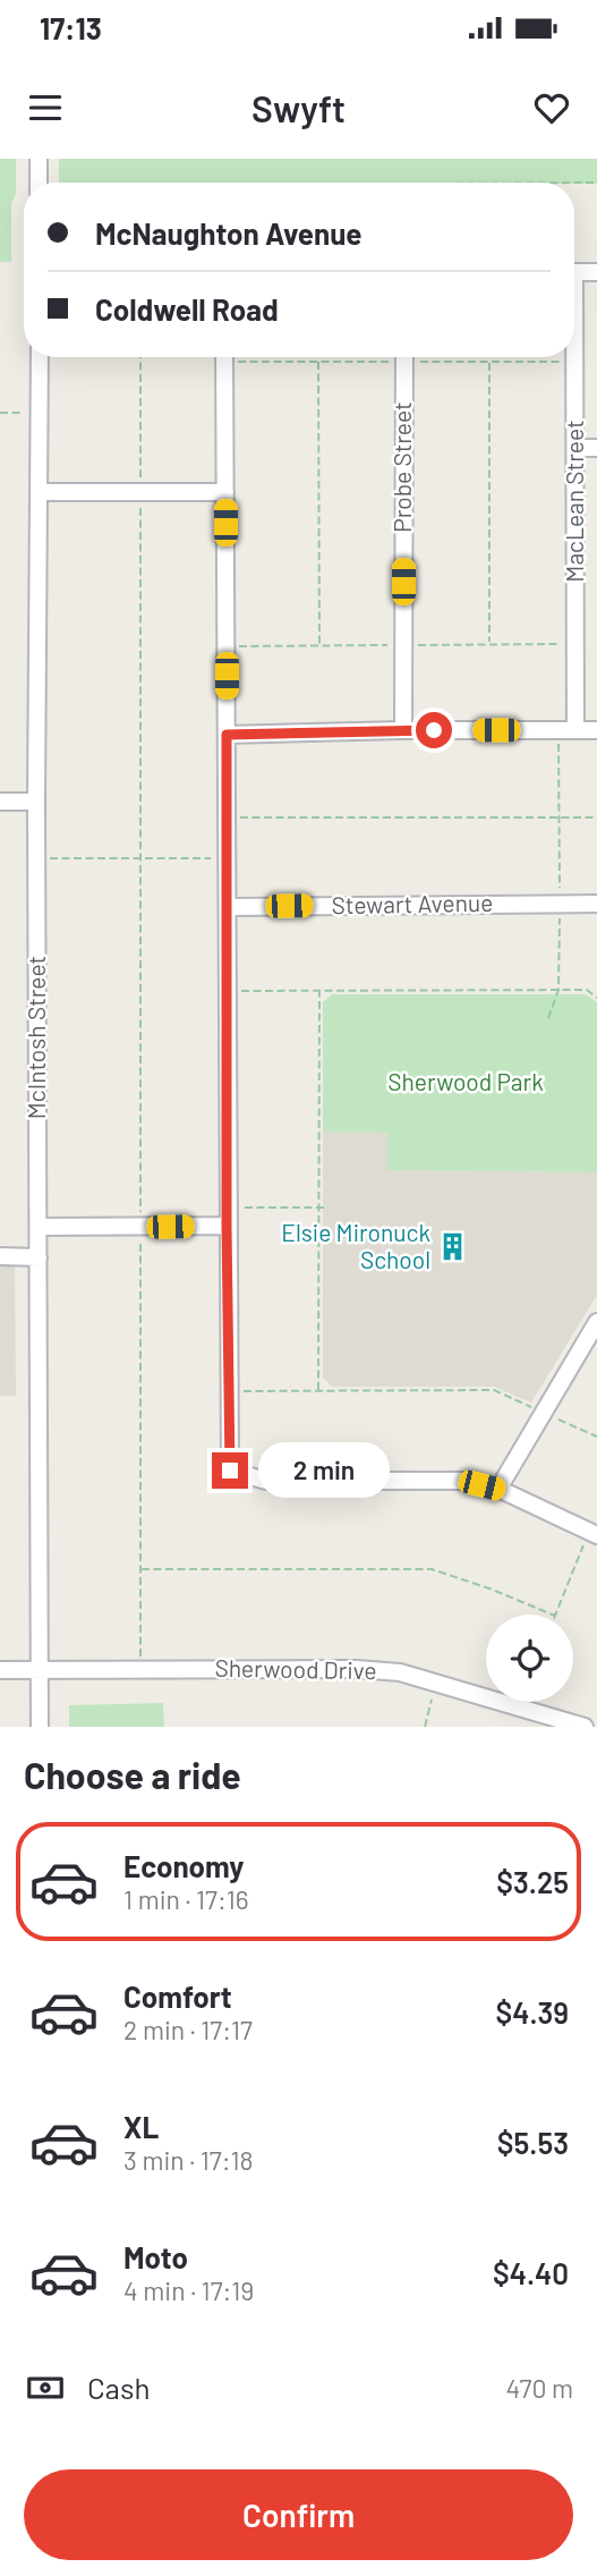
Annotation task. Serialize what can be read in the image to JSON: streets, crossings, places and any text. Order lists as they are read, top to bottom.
{
  "streets": {
    "street": [
      "Probe Street",
      "MacLean Street",
      "Stewart Avenue",
      "McIntosh Street",
      "Sherwood Drive"
    ]
  },
  "crossings": [
    ["McIntosh Street", "Sherwood Drive"]
  ],
  "parks": ["Sherwood Park"],
  "places": {
    "building": ["Elsie Mironuck School"]
  },
  "page": {
    "status": "17:13",
    "header": "Swyft",
    "banner": ["McNaughton Avenue", "Coldwell Road"],
    "bubble": "2 min",
    "heading": "Choose a ride",
    "list": [
      {
        "name": "Economy",
        "note": "1 min · 17:16",
        "value": "$3.25"
      },
      {
        "name": "Comfort",
        "note": "2 min · 17:17",
        "value": "$4.39"
      },
      {
        "name": "XL",
        "note": "3 min · 17:18",
        "value": "$5.53"
      },
      {
        "name": "Moto",
        "note": "4 min · 17:19",
        "value": "$4.40"
      }
    ],
    "pay": ["Cash", "470 m"],
    "buttons": "Confirm"
  }
}
